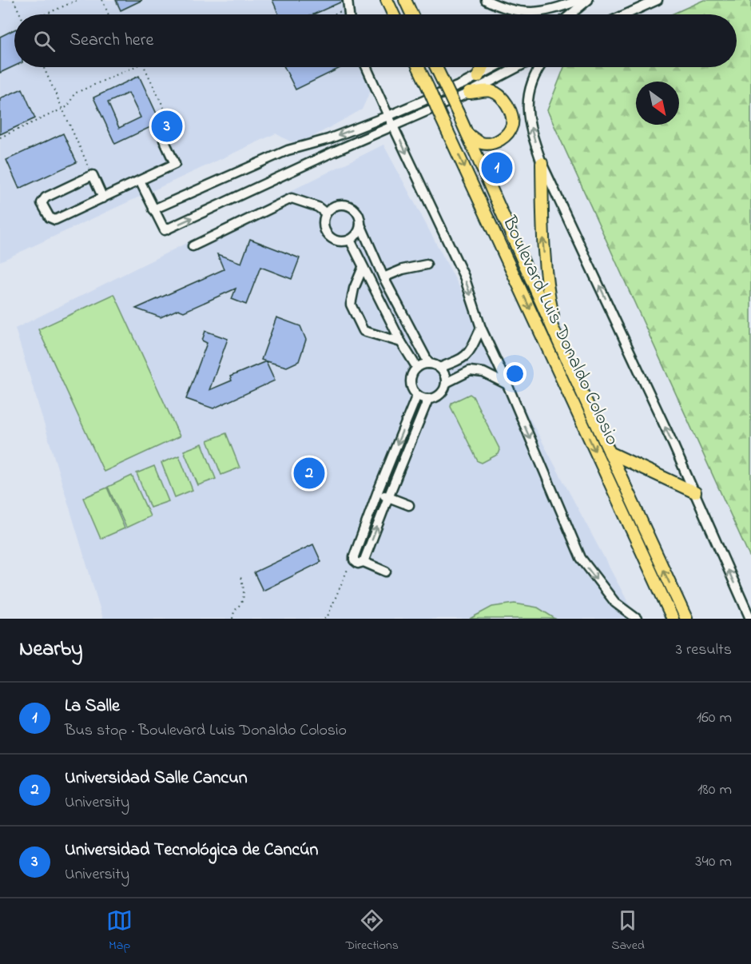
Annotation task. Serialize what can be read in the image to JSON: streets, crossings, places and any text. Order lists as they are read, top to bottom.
{
  "streets": {
    "main road": ["Boulevard Luis Donaldo Colosio"]
  },
  "north": "bottom right",
  "page": {
    "search": "Search here",
    "pins": ["3", "1", "2"],
    "heading": ["Nearby", "3 results"],
    "list": [
      {
        "mark": "1",
        "name": "La Salle",
        "note": "Bus stop · Boulevard Luis Donaldo Colosio",
        "value": "160 m"
      },
      {
        "mark": "2",
        "name": "Universidad Salle Cancun",
        "note": "University",
        "value": "180 m"
      },
      {
        "mark": "3",
        "name": "Universidad Tecnológica de Cancún",
        "note": "University",
        "value": "340 m"
      }
    ],
    "nav": ["Map", "Directions", "Saved"]
  }
}
